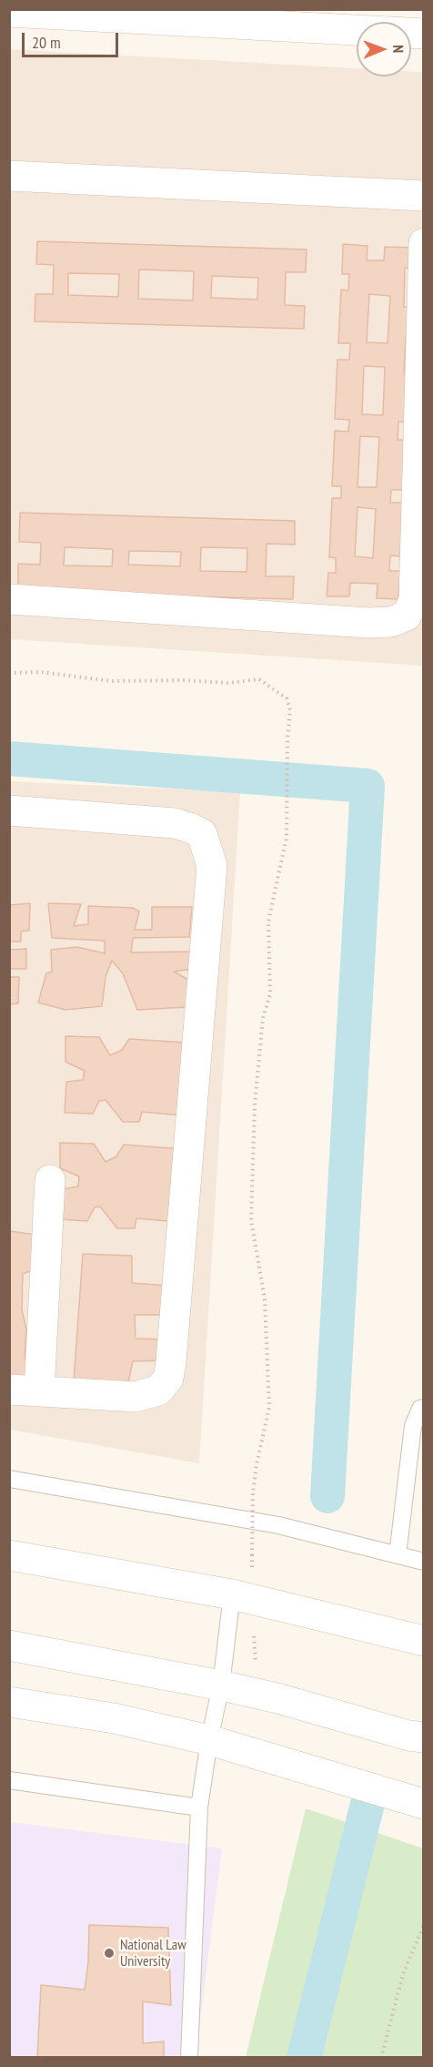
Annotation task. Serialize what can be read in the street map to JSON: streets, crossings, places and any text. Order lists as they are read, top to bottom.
{
  "places": ["National Law University"],
  "scale_bar": "20 m",
  "north": "right"
}
